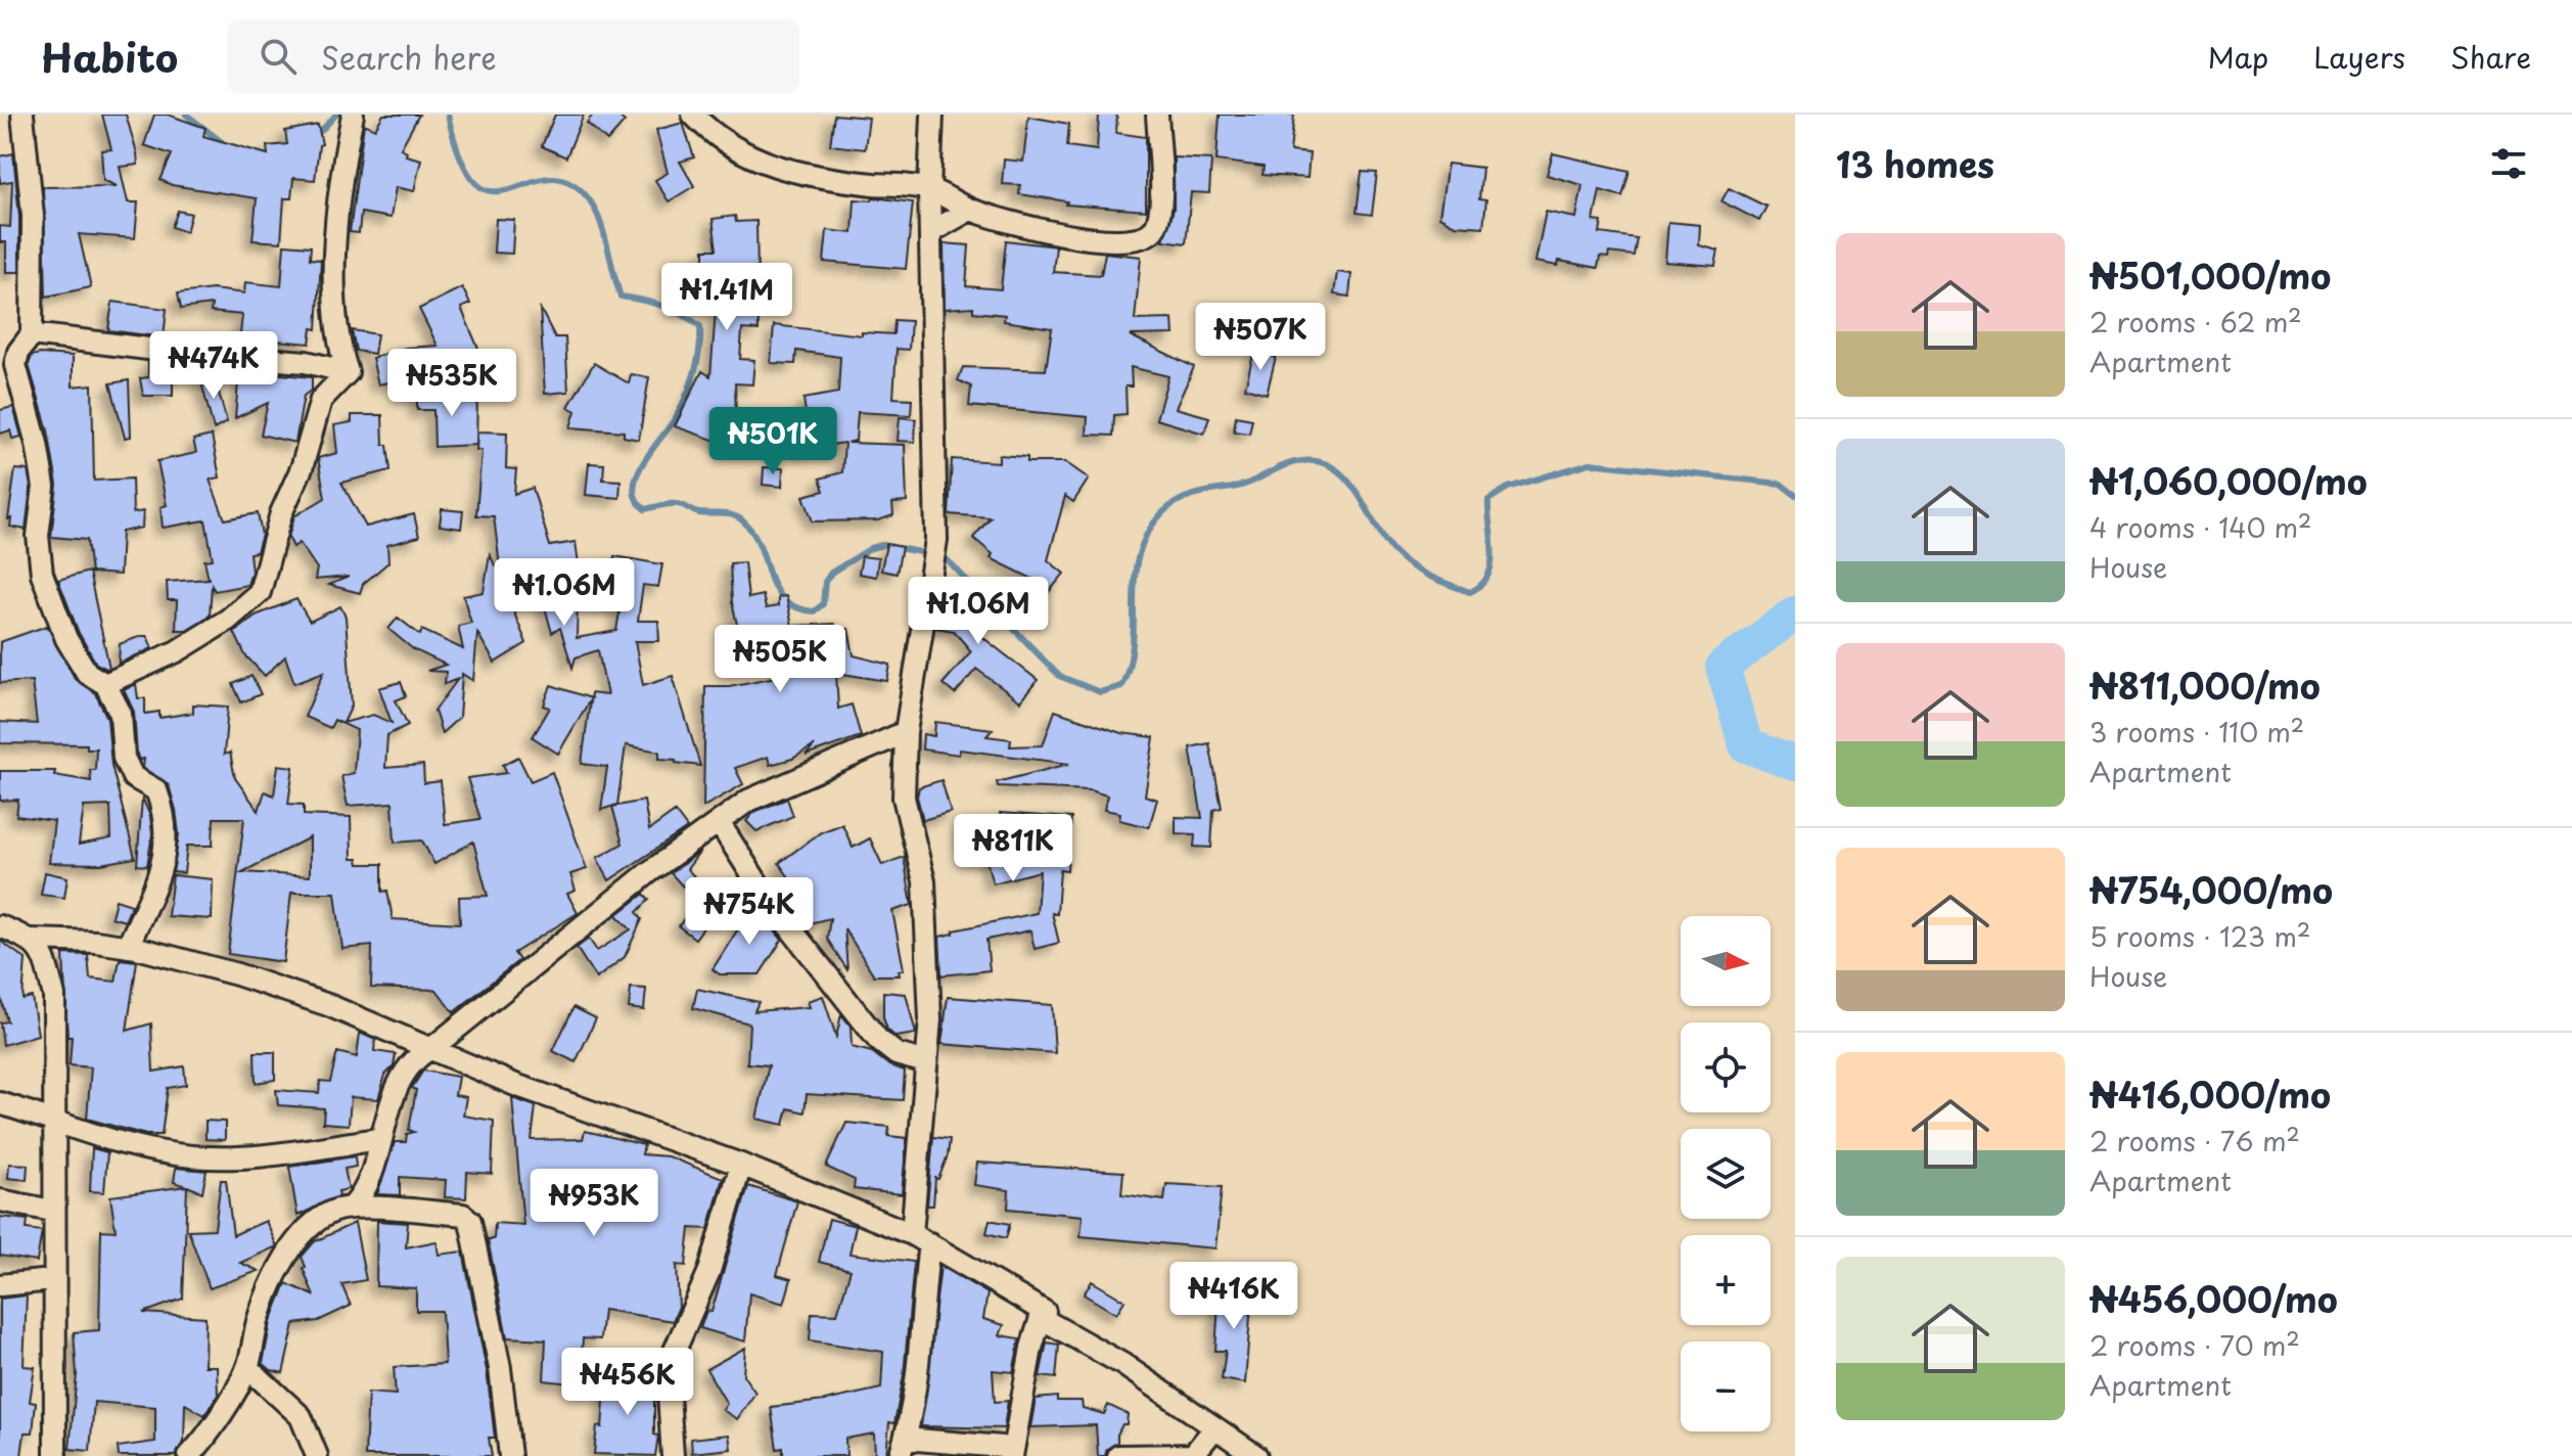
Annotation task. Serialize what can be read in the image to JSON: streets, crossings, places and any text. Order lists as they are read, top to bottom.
{
  "north": "right",
  "page": {
    "header": "Habito",
    "search": "Search here",
    "nav": ["Map", "Layers", "Share"],
    "heading": "13 homes",
    "list": [
      {
        "name": "₦501,000/mo",
        "note": "2 rooms · 62 m² · Apartment"
      },
      {
        "name": "₦1,060,000/mo",
        "note": "4 rooms · 140 m² · House"
      },
      {
        "name": "₦811,000/mo",
        "note": "3 rooms · 110 m² · Apartment"
      },
      {
        "name": "₦754,000/mo",
        "note": "5 rooms · 123 m² · House"
      },
      {
        "name": "₦416,000/mo",
        "note": "2 rooms · 76 m² · Apartment"
      },
      {
        "name": "₦456,000/mo",
        "note": "2 rooms · 70 m² · Apartment"
      }
    ],
    "price": [
      "₦1.41M",
      "₦507K",
      "₦474K",
      "₦535K",
      "₦501K",
      "₦1.06M",
      "₦1.06M",
      "₦505K",
      "₦811K",
      "₦754K",
      "₦953K",
      "₦416K",
      "₦456K"
    ],
    "map_buttons": ["+", "−"]
  }
}
